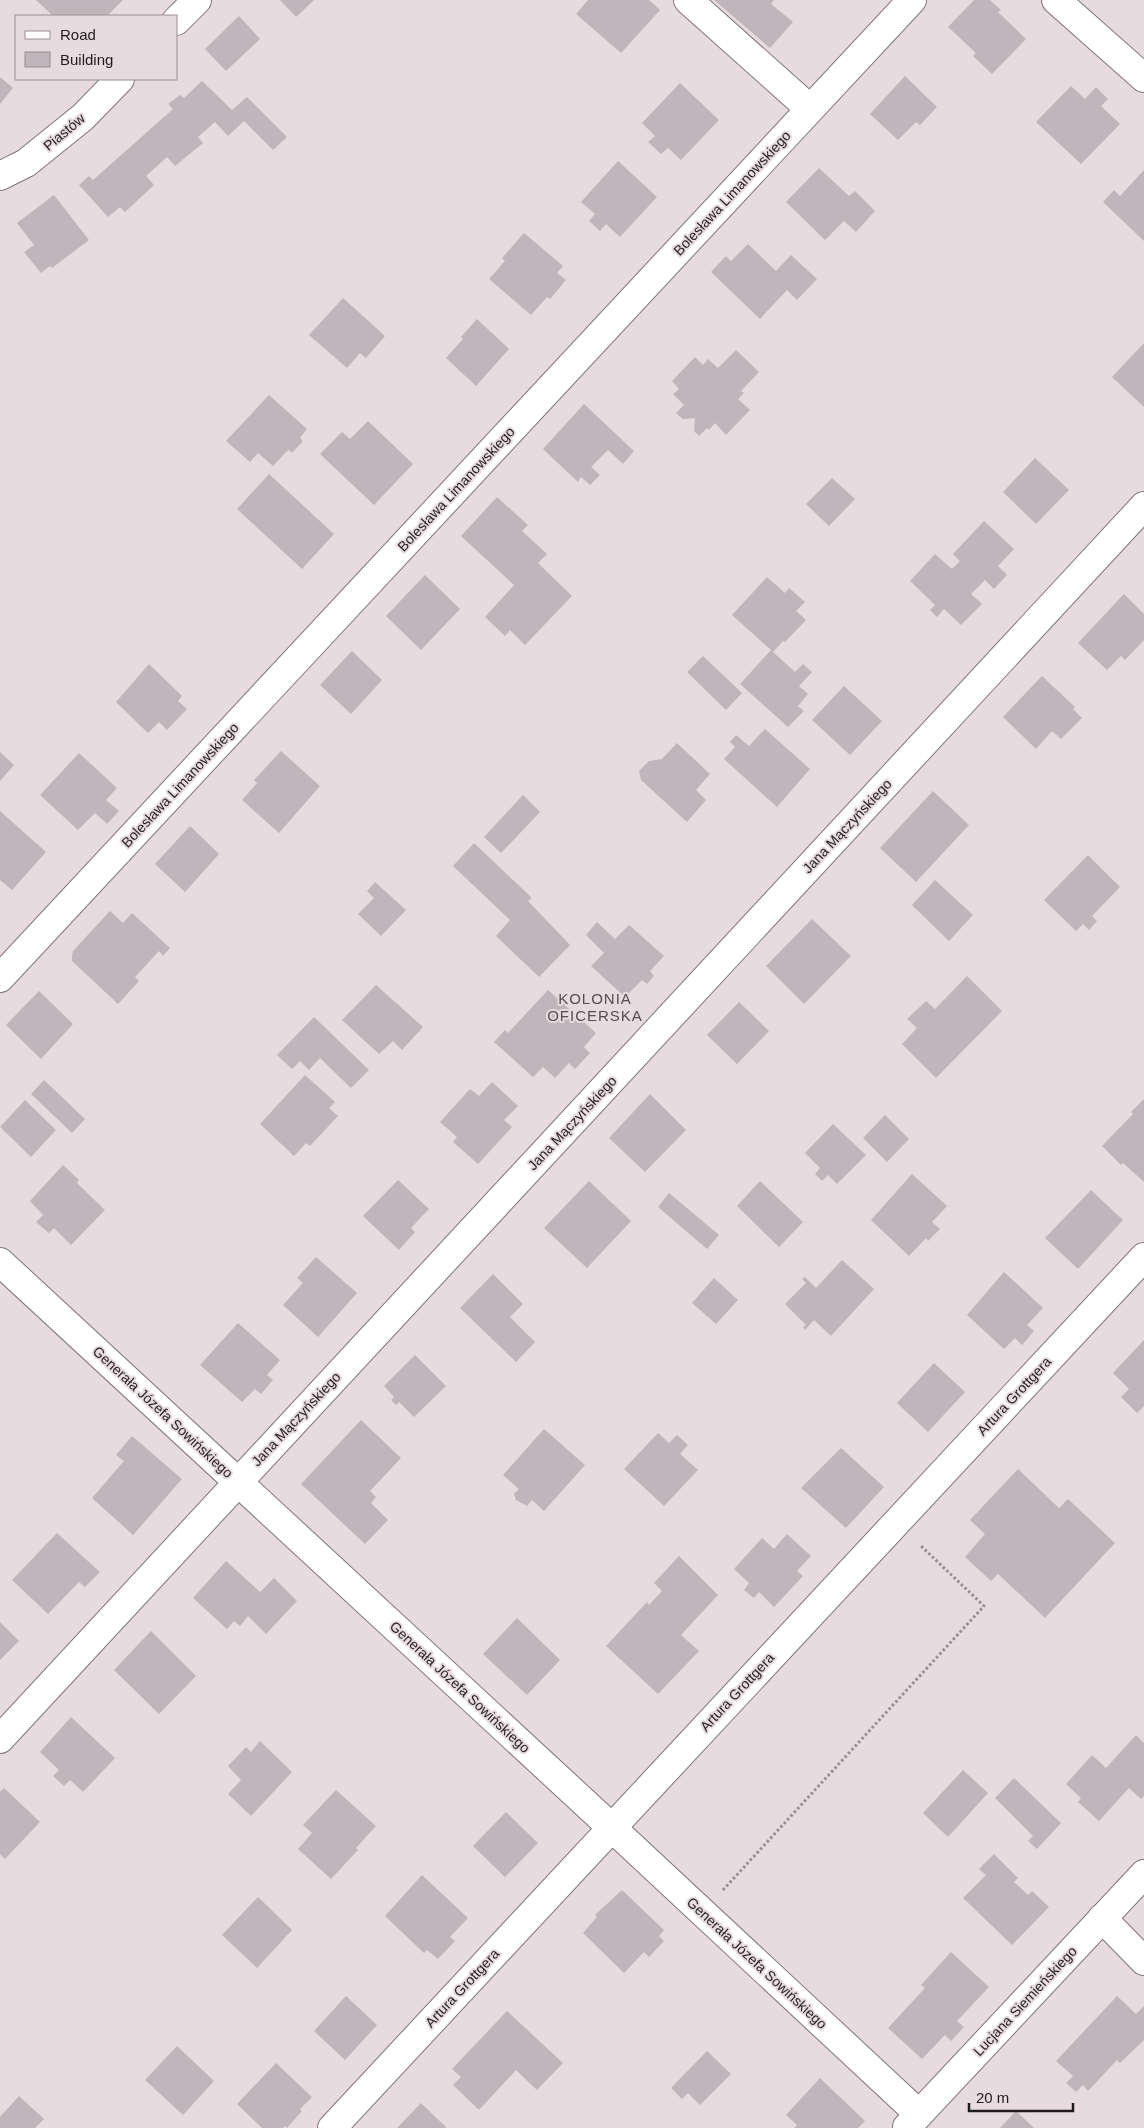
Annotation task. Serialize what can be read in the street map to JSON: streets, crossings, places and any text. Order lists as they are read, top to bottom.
{
  "streets": {
    "street": [
      "Piastów",
      "Bolesława Limanowskiego",
      "Jana Mączyńskiego",
      "Artura Grottgera",
      "Generała Józefa Sowińskiego",
      "Lucjana Siemieńskiego"
    ]
  },
  "crossings": [
    ["Jana Mączyńskiego", "Generała Józefa Sowińskiego"],
    ["Artura Grottgera", "Generała Józefa Sowińskiego"],
    ["Generała Józefa Sowińskiego", "Lucjana Siemieńskiego"]
  ],
  "districts": ["KOLONIA OFICERSKA"],
  "legend": ["Road", "Building"],
  "scale_bar": "20 m"
}
